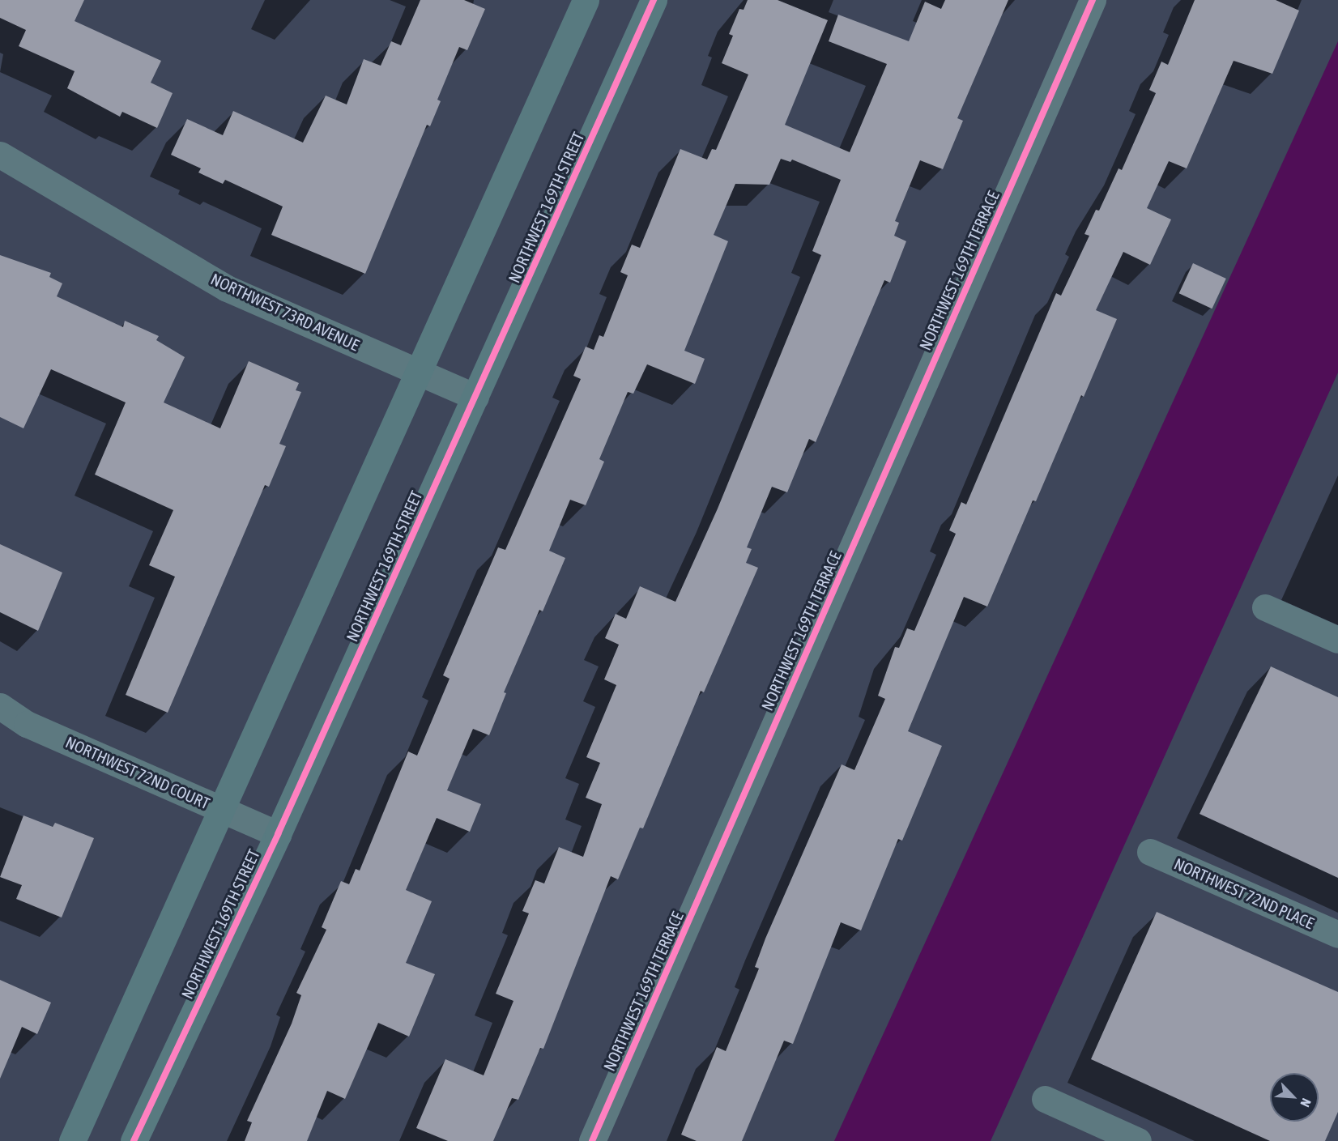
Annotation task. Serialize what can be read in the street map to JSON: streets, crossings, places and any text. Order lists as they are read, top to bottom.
{
  "streets": {
    "street": [
      "NORTHWEST 169TH STREET",
      "NORTHWEST 169TH TERRACE",
      "NORTHWEST 73RD AVENUE",
      "NORTHWEST 72ND COURT",
      "NORTHWEST 72ND PLACE"
    ]
  },
  "crossings": [
    ["NORTHWEST 169TH STREET", "NORTHWEST 73RD AVENUE"],
    ["NORTHWEST 169TH STREET", "NORTHWEST 72ND COURT"]
  ],
  "north": "bottom right"
}
